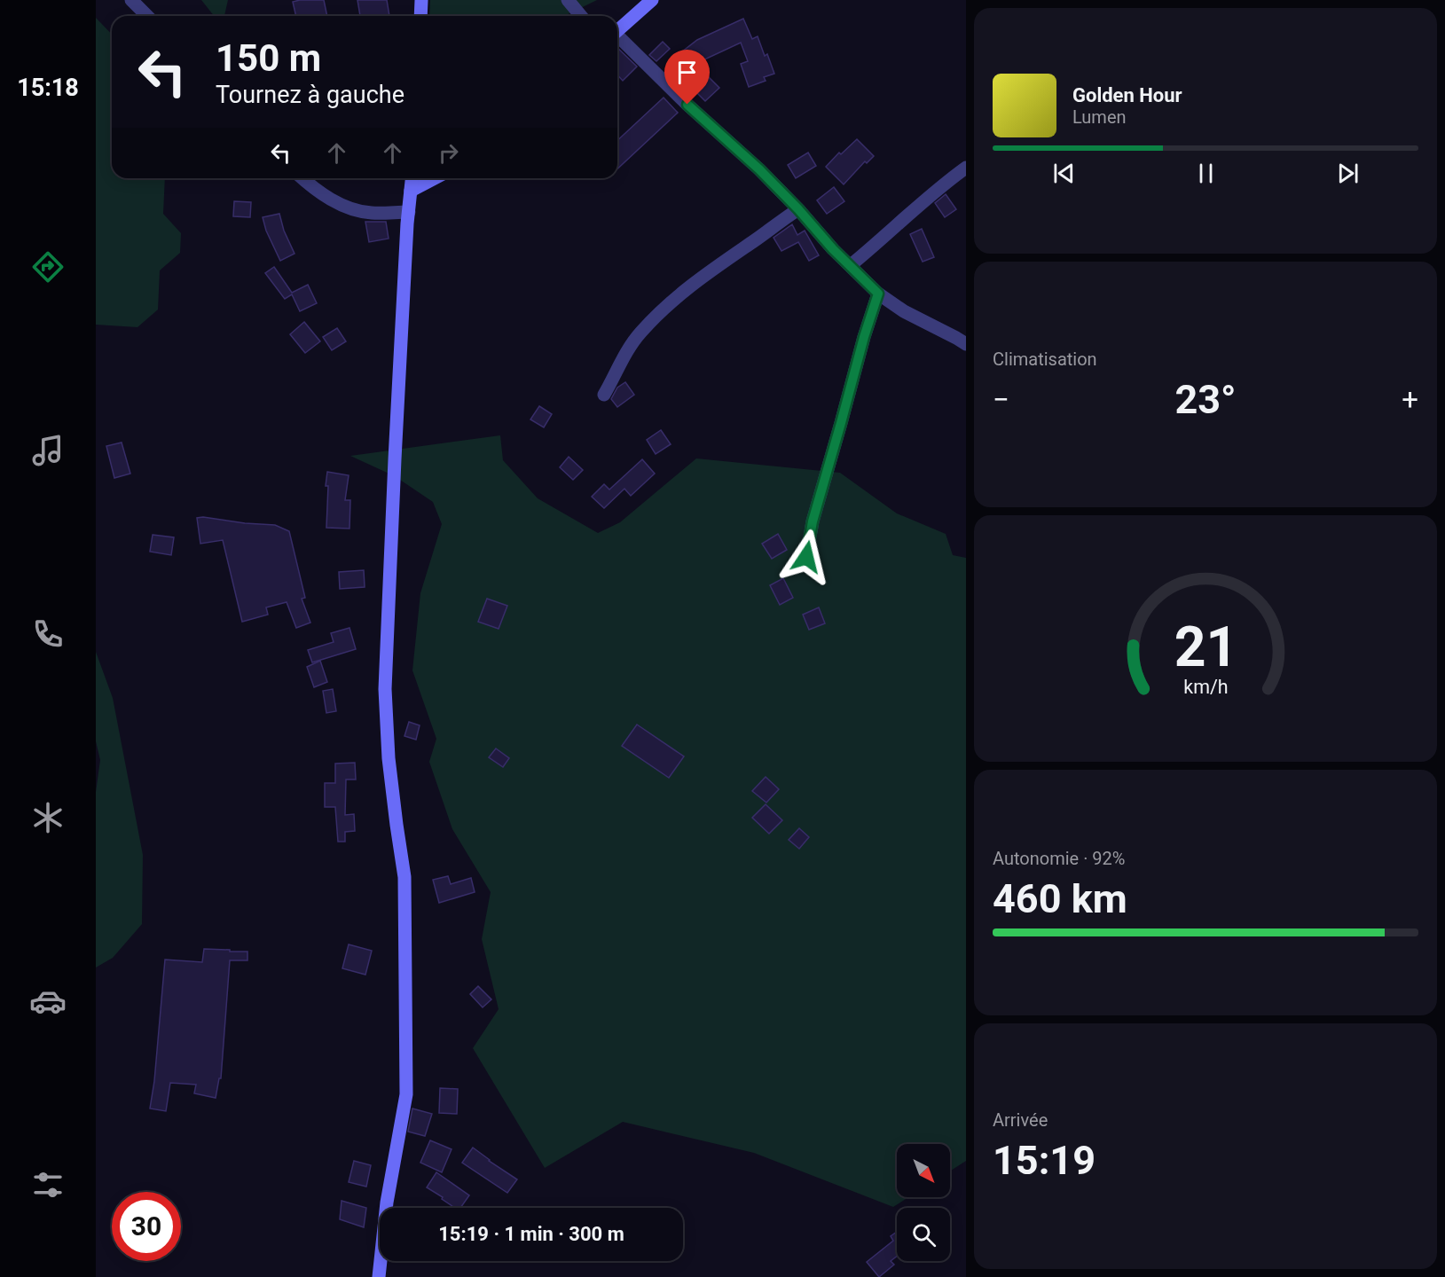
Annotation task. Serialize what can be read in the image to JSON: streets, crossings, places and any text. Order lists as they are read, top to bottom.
{
  "north": "bottom right",
  "page": {
    "tabs": "15:18",
    "turn": ["150 m", "Tournez à gauche"],
    "song": ["Golden Hour", "Lumen"],
    "tile": [
      "Climatisation",
      ["Autonomie · 92%", "460 km"],
      ["Arrivée", "15:19"]
    ],
    "heat": ["−", "23°", "+"],
    "limit": "30",
    "trip": "15:19 · 1 min · 300 m",
    "gauge": ["21", "km/h"]
  }
}
